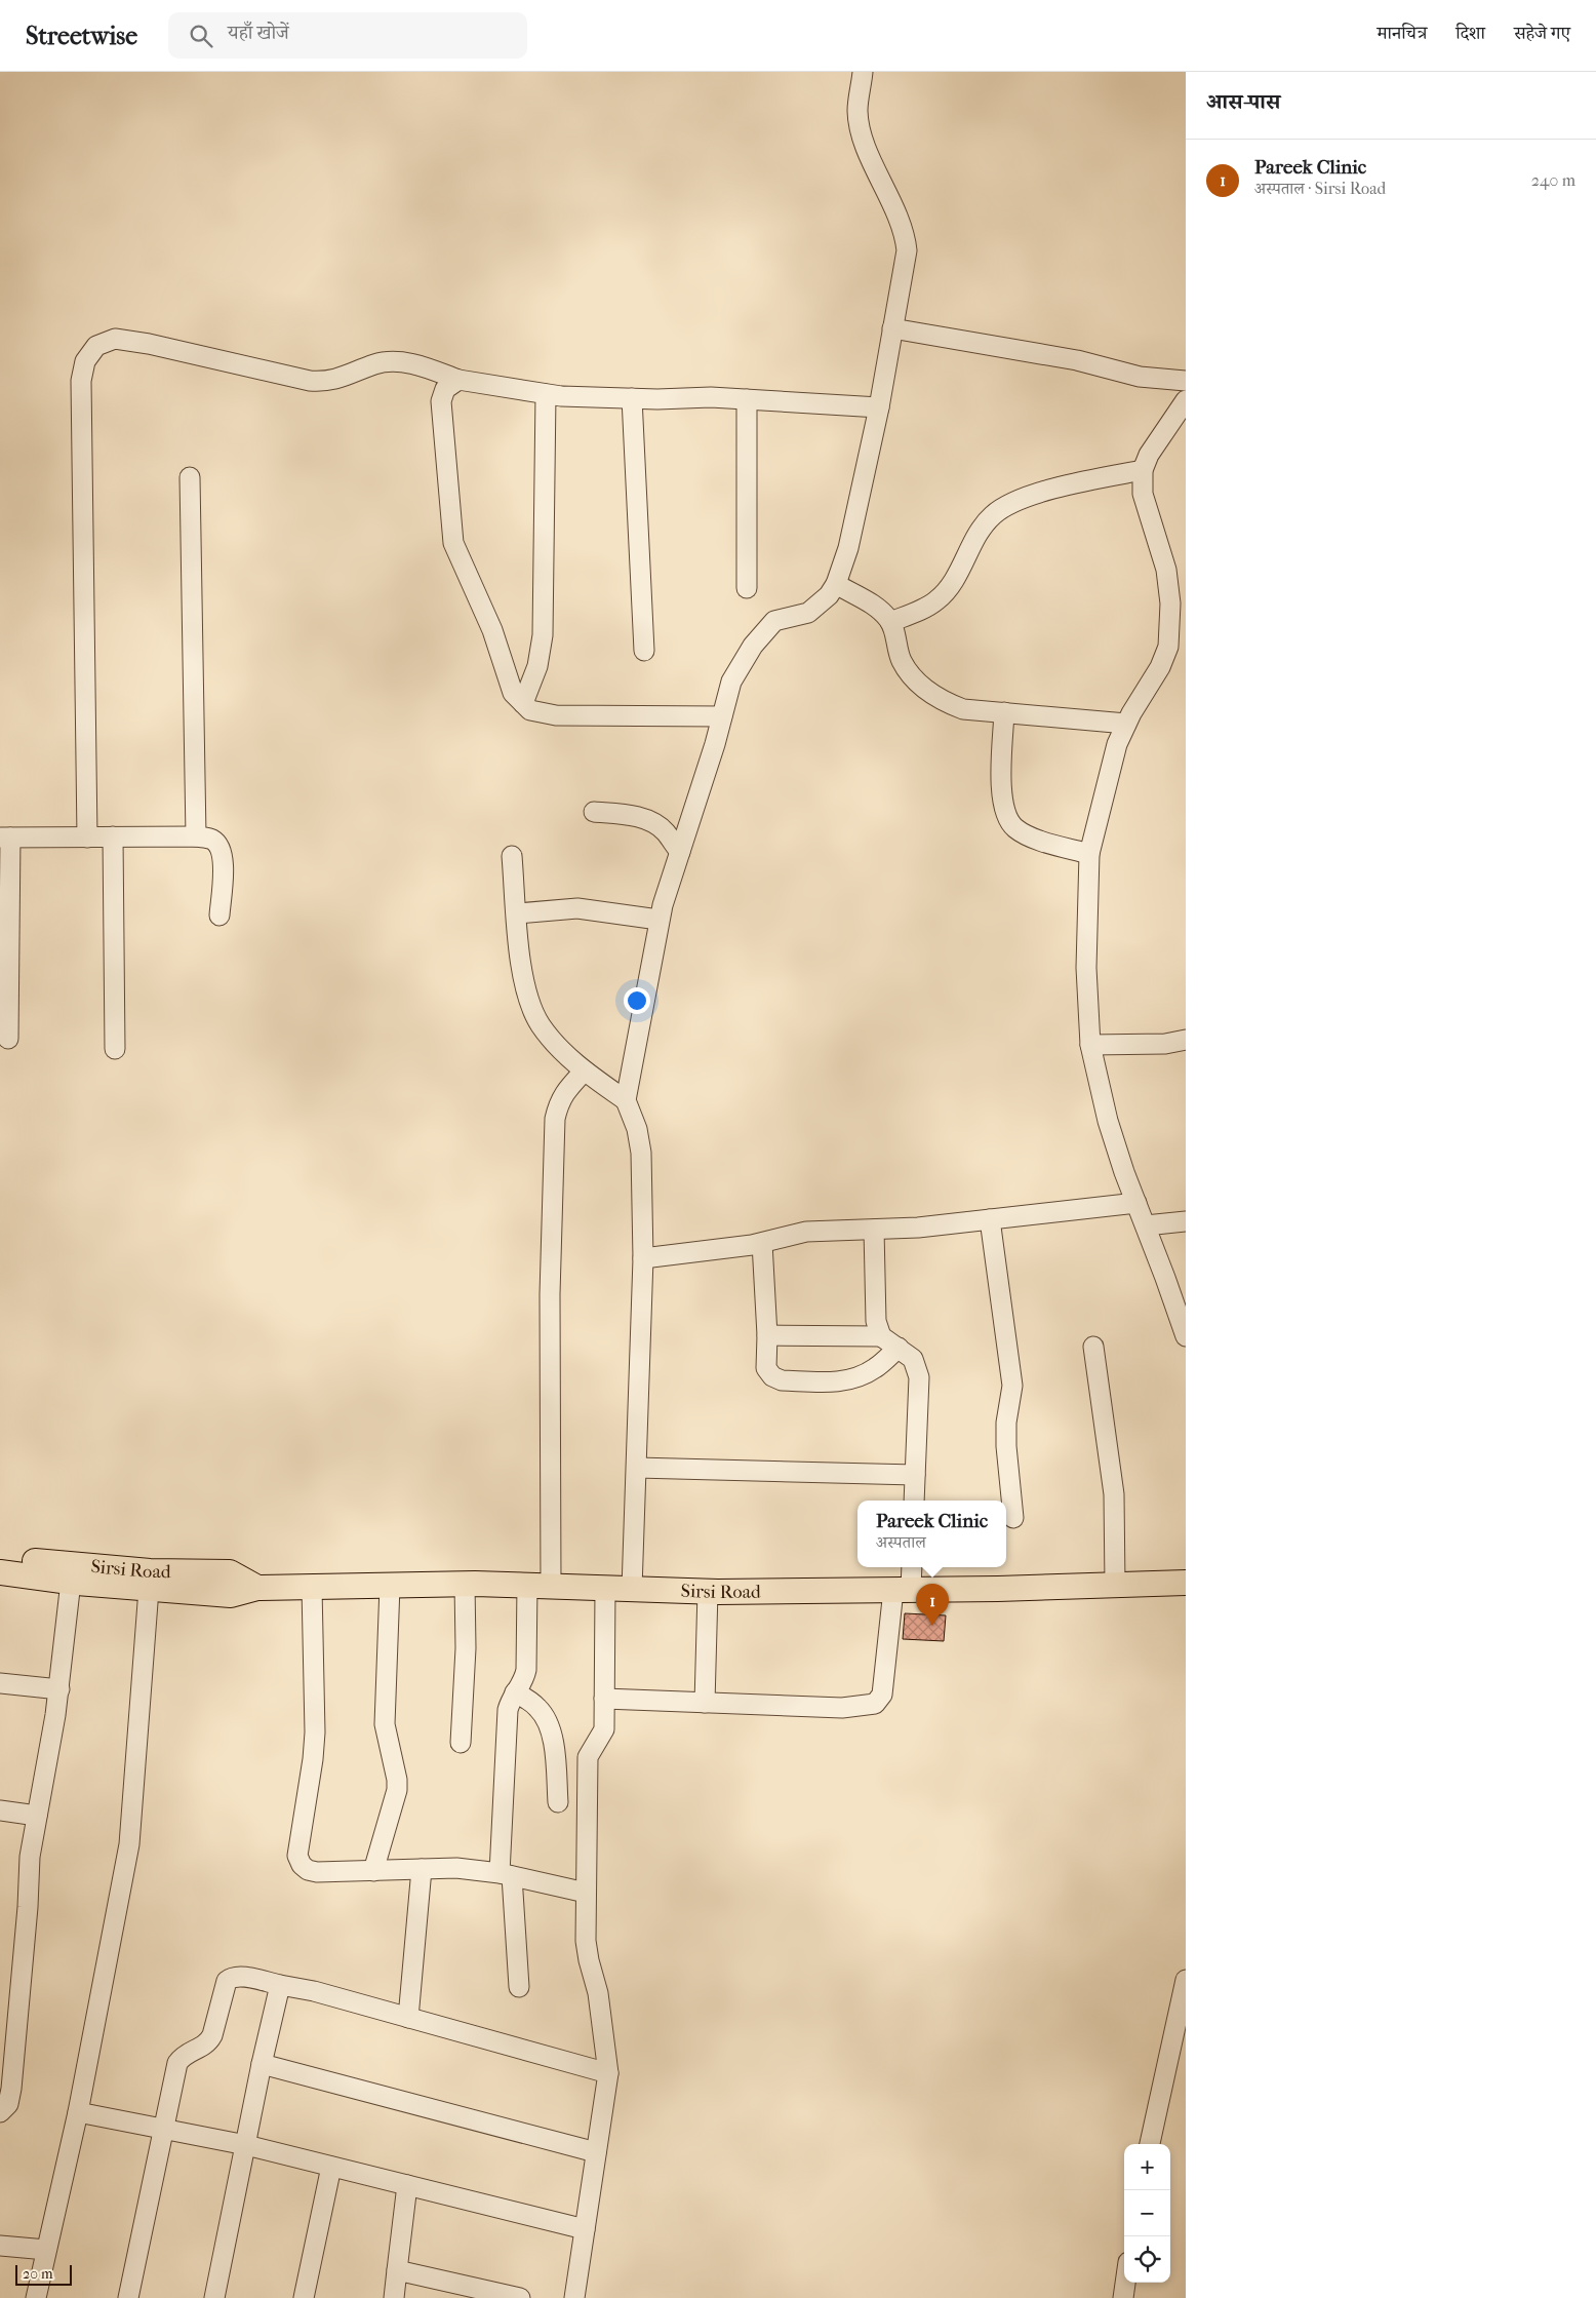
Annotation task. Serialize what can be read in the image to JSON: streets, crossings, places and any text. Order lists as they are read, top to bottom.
{
  "streets": {
    "main road": ["Sirsi Road"]
  },
  "scale_bar": "20 m",
  "page": {
    "header": "Streetwise",
    "search": "यहाँ खोजें",
    "nav": ["मानचित्र", "दिशा", "सहेजे गए"],
    "heading": "आस-पास",
    "list": [
      {
        "mark": "1",
        "name": "Pareek Clinic",
        "note": "अस्पताल · Sirsi Road",
        "value": "240 m"
      }
    ],
    "popup": ["Pareek Clinic", "अस्पताल"],
    "pins": "1",
    "map_buttons": ["+", "−"],
    "scale": "20 m"
  }
}
